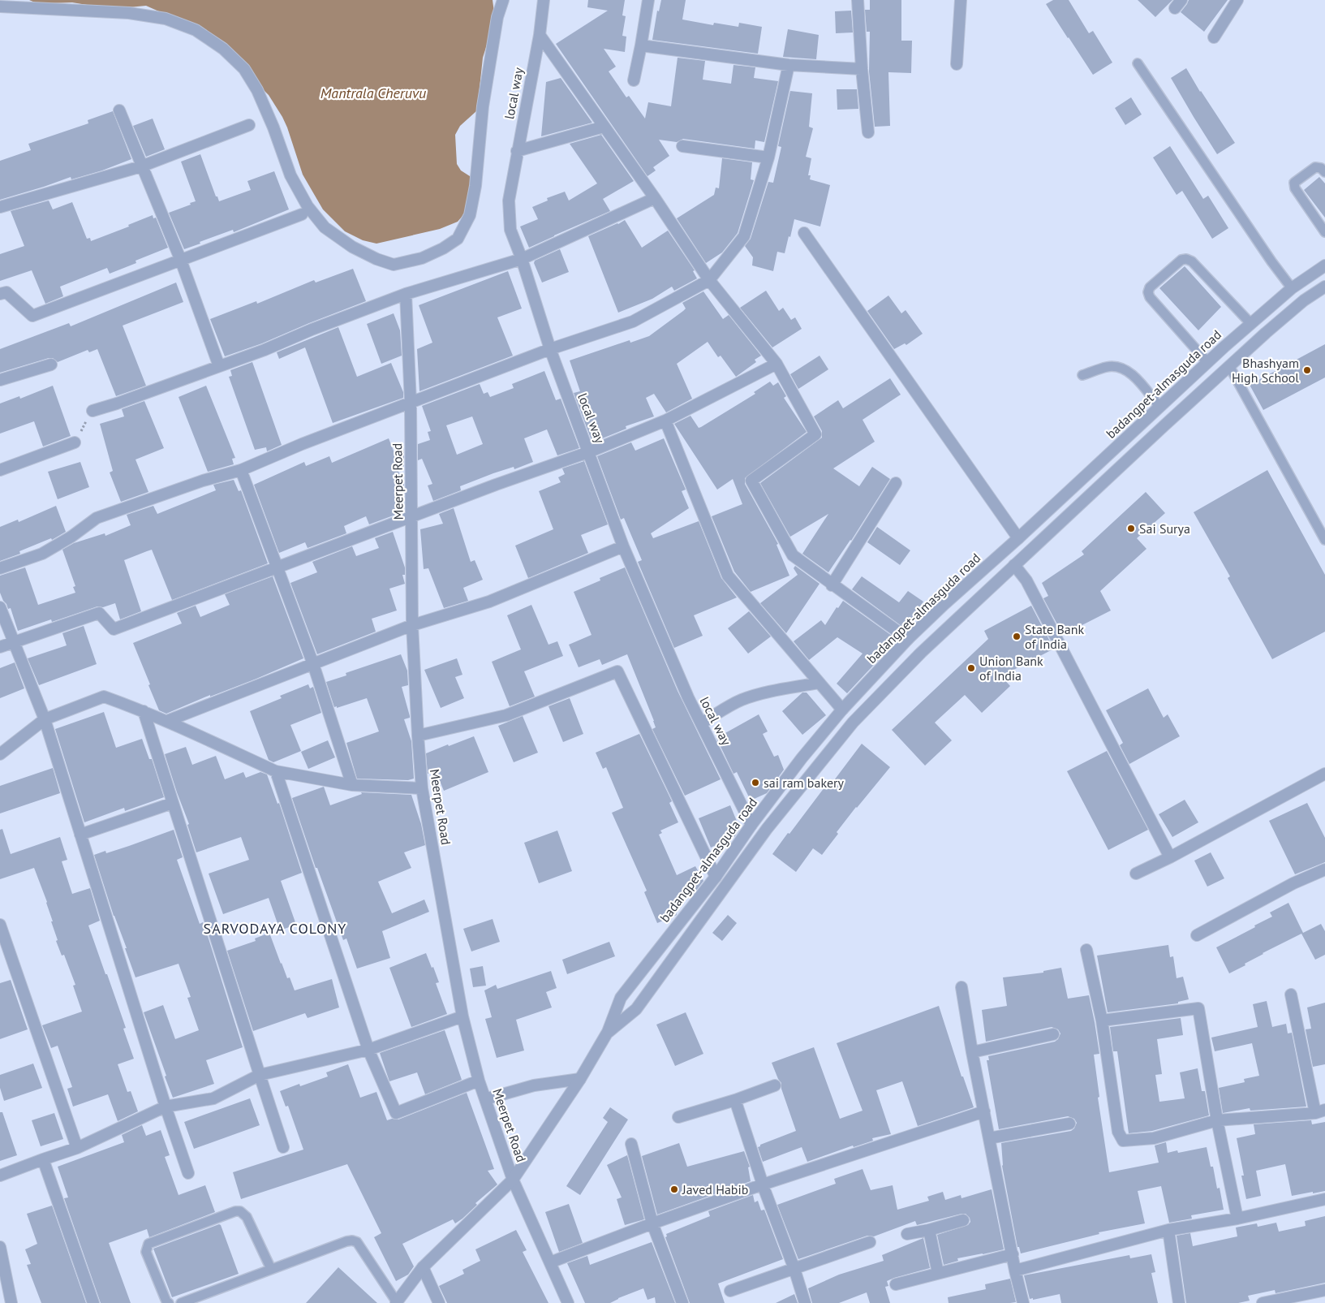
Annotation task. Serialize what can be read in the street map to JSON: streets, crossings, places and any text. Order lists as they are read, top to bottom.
{
  "streets": {
    "street": ["local way", "badangpet-almasguda road", "Meerpet Road"]
  },
  "crossings": [
    ["local way", "badangpet-almasguda road"],
    ["badangpet-almasguda road", "Meerpet Road"]
  ],
  "districts": ["SARVODAYA COLONY"],
  "water": ["Mantrala Cheruvu"],
  "places": [
    "Bhashyam High School",
    "Sai Surya",
    "State Bank of India",
    "Union Bank of India",
    "sai ram bakery",
    "Javed Habib"
  ]
}
